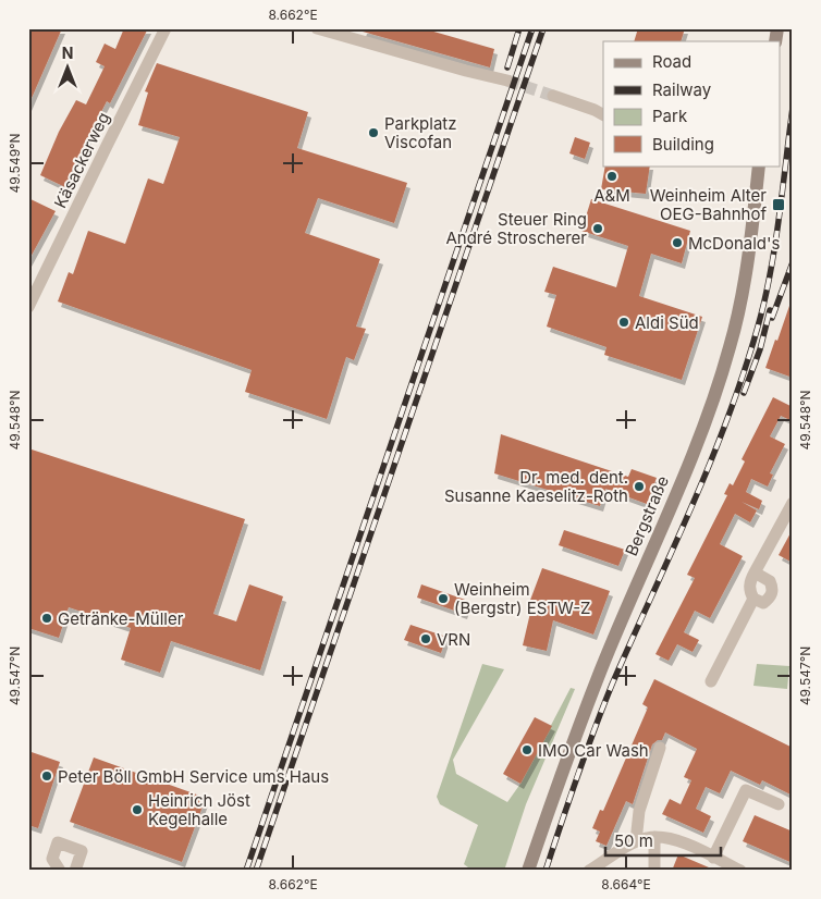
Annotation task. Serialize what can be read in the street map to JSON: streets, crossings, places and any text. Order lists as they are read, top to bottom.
{
  "streets": {
    "main road": ["Bergstraße"],
    "street": ["Käsackerweg"]
  },
  "places": {
    "other": [
      "Parkplatz Viscofan",
      "A&M",
      "Steuer Ring André Stroscherer",
      "McDonald's",
      "Aldi Süd",
      "Dr. med. dent. Susanne Kaeselitz-Roth",
      "Weinheim (Bergstr) ESTW-Z",
      "Getränke-Müller",
      "VRN",
      "IMO Car Wash",
      "Peter Böll GmbH Service ums Haus",
      "Heinrich Jöst Kegelhalle"
    ],
    "transit": ["Weinheim Alter OEG-Bahnhof"]
  },
  "legend": [
    "Road",
    "Railway",
    "Park",
    "Building"
  ],
  "scale_bar": "50 m",
  "north": "top",
  "coordinates": [
    "8.662°E",
    "49.549°N",
    "49.548°N",
    "49.547°N",
    "8.664°E"
  ]
}
